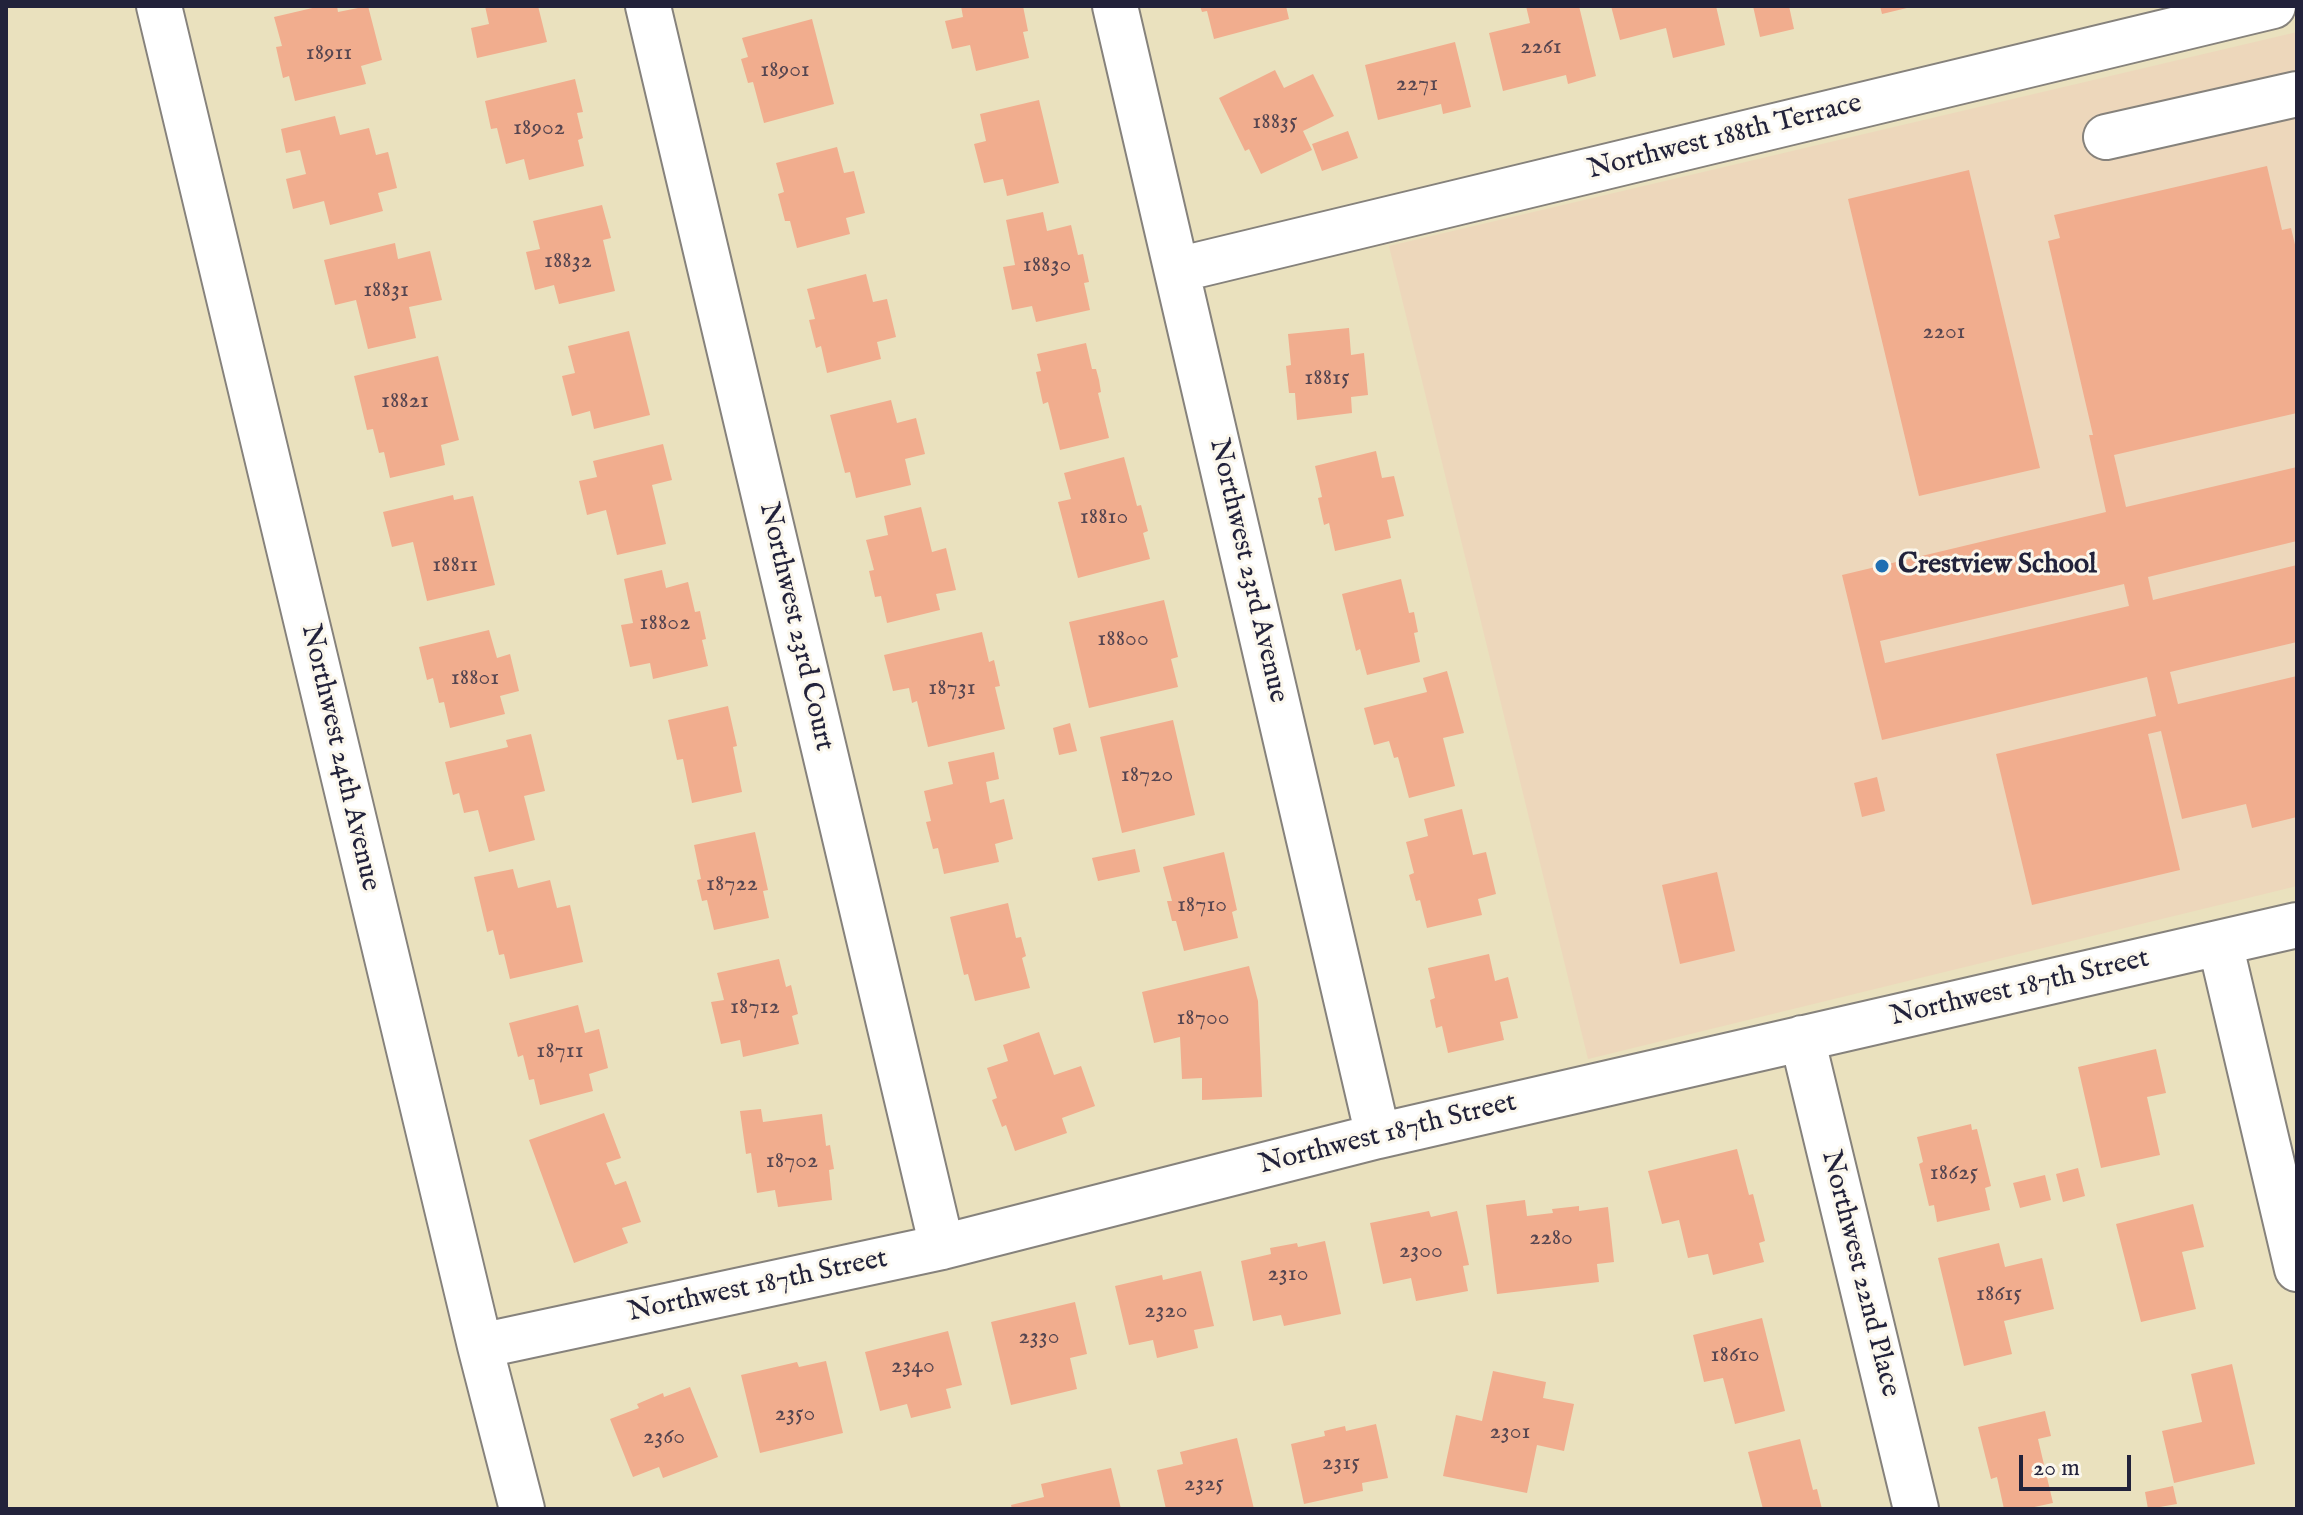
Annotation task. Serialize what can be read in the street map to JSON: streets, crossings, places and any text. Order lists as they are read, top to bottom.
{
  "streets": {
    "street": [
      "Northwest 188th Terrace",
      "Northwest 23rd Avenue",
      "Northwest 23rd Court",
      "Northwest 24th Avenue",
      "Northwest 187th Street",
      "Northwest 22nd Place"
    ]
  },
  "crossings": [
    ["Northwest 188th Terrace", "Northwest 23rd Avenue"],
    ["Northwest 23rd Avenue", "Northwest 187th Street"],
    ["Northwest 23rd Court", "Northwest 187th Street"],
    ["Northwest 24th Avenue", "Northwest 187th Street"],
    ["Northwest 187th Street", "Northwest 22nd Place"]
  ],
  "places": ["Crestview School"],
  "house_numbers": [
    "2261",
    "18911",
    "18901",
    "2271",
    "18835",
    "18902",
    "18832",
    "18830",
    "18831",
    "2201",
    "18815",
    "18821",
    "18810",
    "18811",
    "18802",
    "18800",
    "18801",
    "18731",
    "18720",
    "18722",
    "18710",
    "18712",
    "18700",
    "18711",
    "18702",
    "18625",
    "2280",
    "2300",
    "2310",
    "18615",
    "2320",
    "2330",
    "18610",
    "2340",
    "2350",
    "2301",
    "2360",
    "2315",
    "2325"
  ],
  "scale_bar": "20 m"
}
